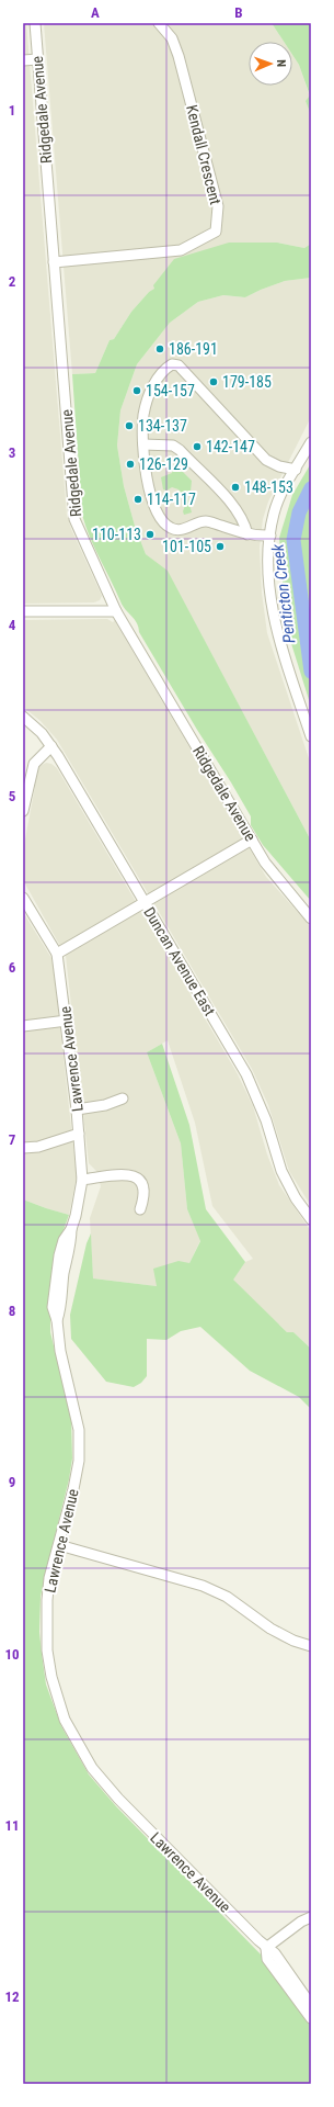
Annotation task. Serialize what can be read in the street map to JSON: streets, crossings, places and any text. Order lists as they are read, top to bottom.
{
  "streets": {
    "street": [
      "Ridgedale Avenue",
      "Kendall Crescent",
      "Duncan Avenue East",
      "Lawrence Avenue"
    ]
  },
  "crossings": [
    ["Ridgedale Avenue", "Kendall Crescent"]
  ],
  "water": ["Penticton Creek"],
  "places": [
    "186-191",
    "179-185",
    "154-157",
    "134-137",
    "142-147",
    "126-129",
    "148-153",
    "114-117",
    "110-113",
    "101-105"
  ],
  "north": "right",
  "grid": {
    "columns": ["A", "B"],
    "rows": [
      "1",
      "2",
      "3",
      "4",
      "5",
      "6",
      "7",
      "8",
      "9",
      "10",
      "11",
      "12"
    ]
  }
}
